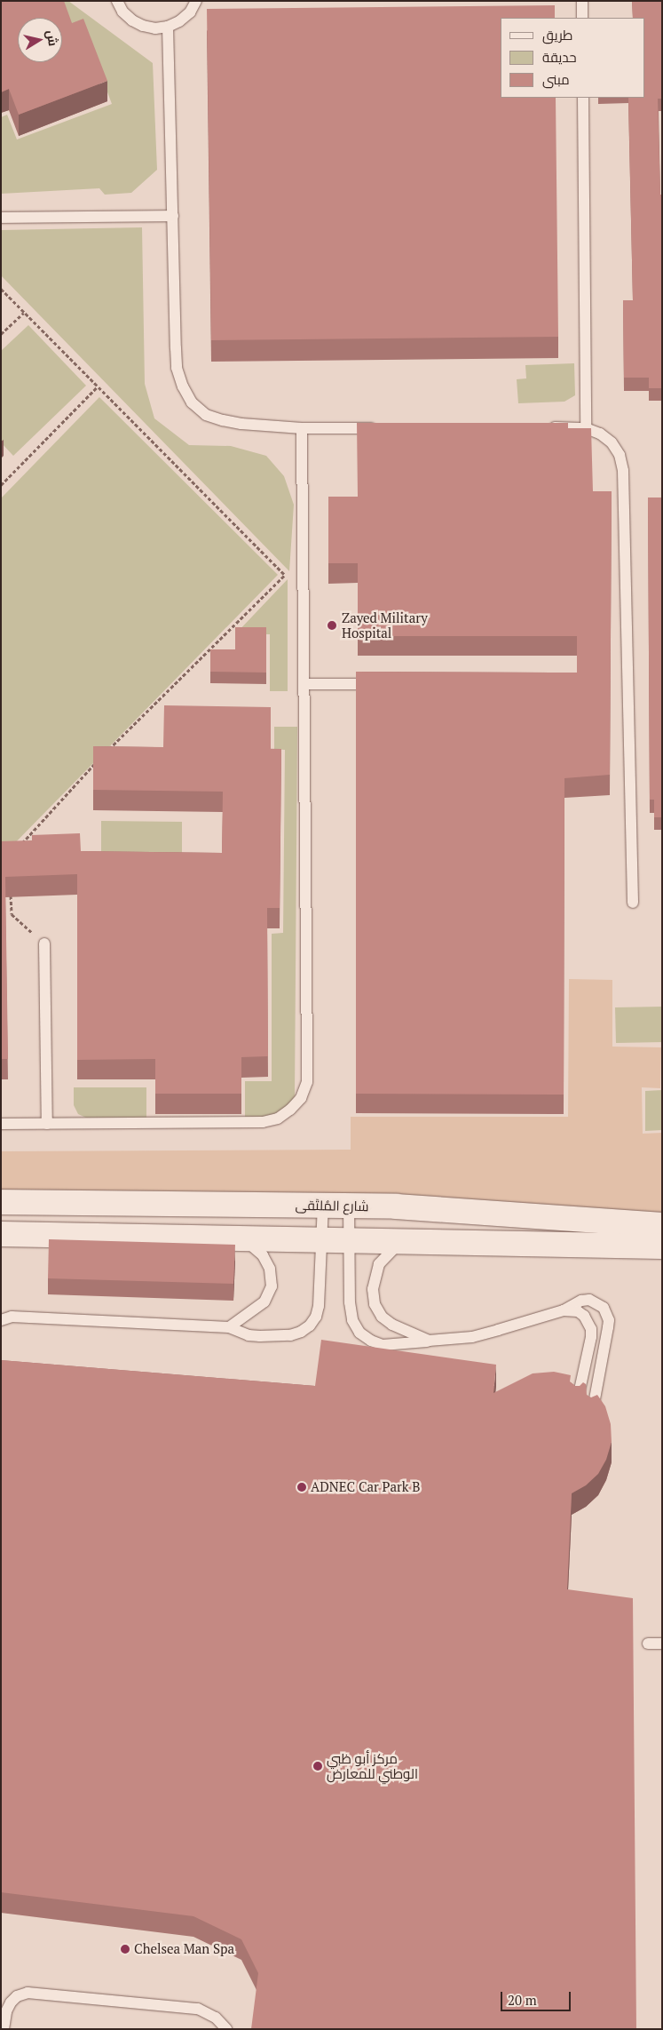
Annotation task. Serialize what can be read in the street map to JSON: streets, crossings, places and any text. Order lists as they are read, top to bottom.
{
  "streets": {
    "street": ["شارع المُلتَقى"]
  },
  "places": [
    "Zayed Military Hospital",
    "ADNEC Car Park B",
    "مركز أبو ظبي الوطني للمعارض",
    "Chelsea Man Spa"
  ],
  "legend": ["طريق", "حديقة", "مبنى"],
  "scale_bar": "20 m",
  "north": "right"
}
